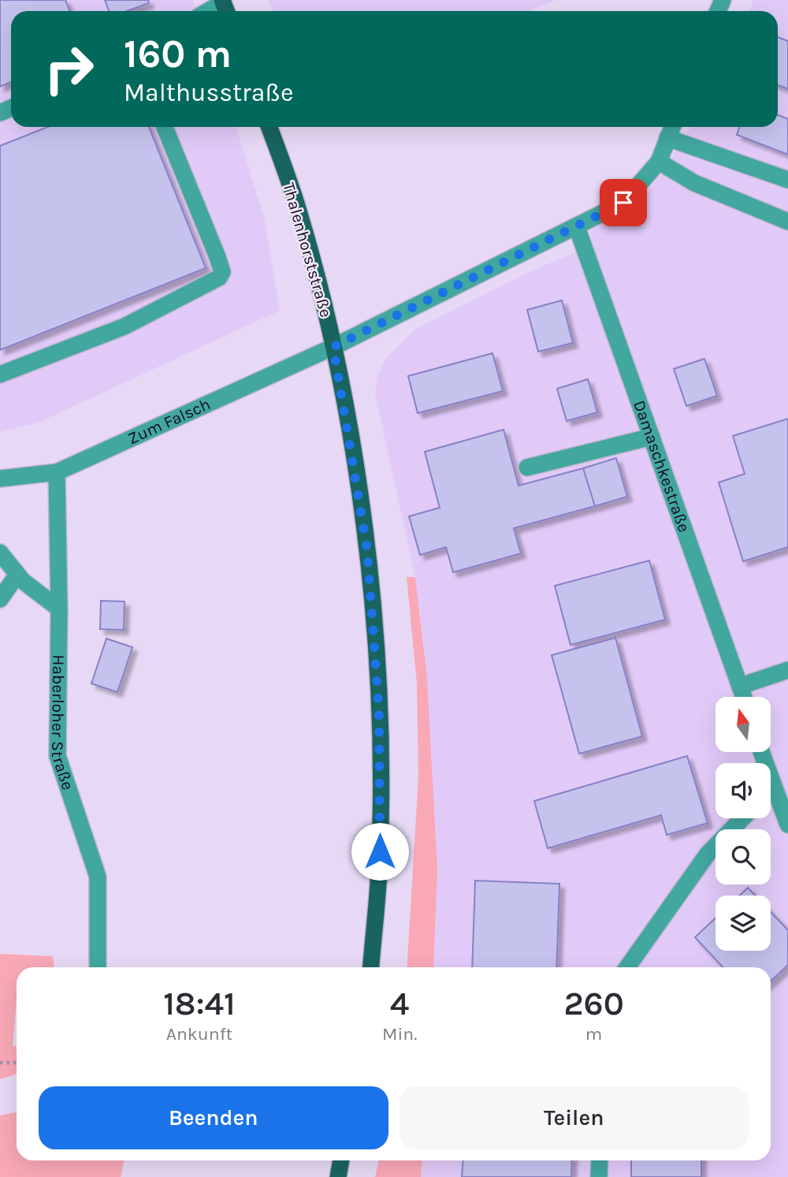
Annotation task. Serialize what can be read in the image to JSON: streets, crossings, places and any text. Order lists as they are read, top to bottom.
{
  "streets": {
    "main road": ["Thalenhorststraße"],
    "street": ["Zum Falsch", "Damaschkestraße", "Haberloher Straße"]
  },
  "crossings": [
    ["Thalenhorststraße", "Zum Falsch"],
    ["Zum Falsch", "Damaschkestraße"],
    ["Zum Falsch", "Haberloher Straße"]
  ],
  "north": "top",
  "page": {
    "turn": ["160 m", "Malthusstraße"],
    "eta": [
      "18:41",
      "Ankunft",
      "4",
      "Min.",
      "260",
      "m"
    ],
    "buttons": ["Beenden", "Teilen"]
  }
}
